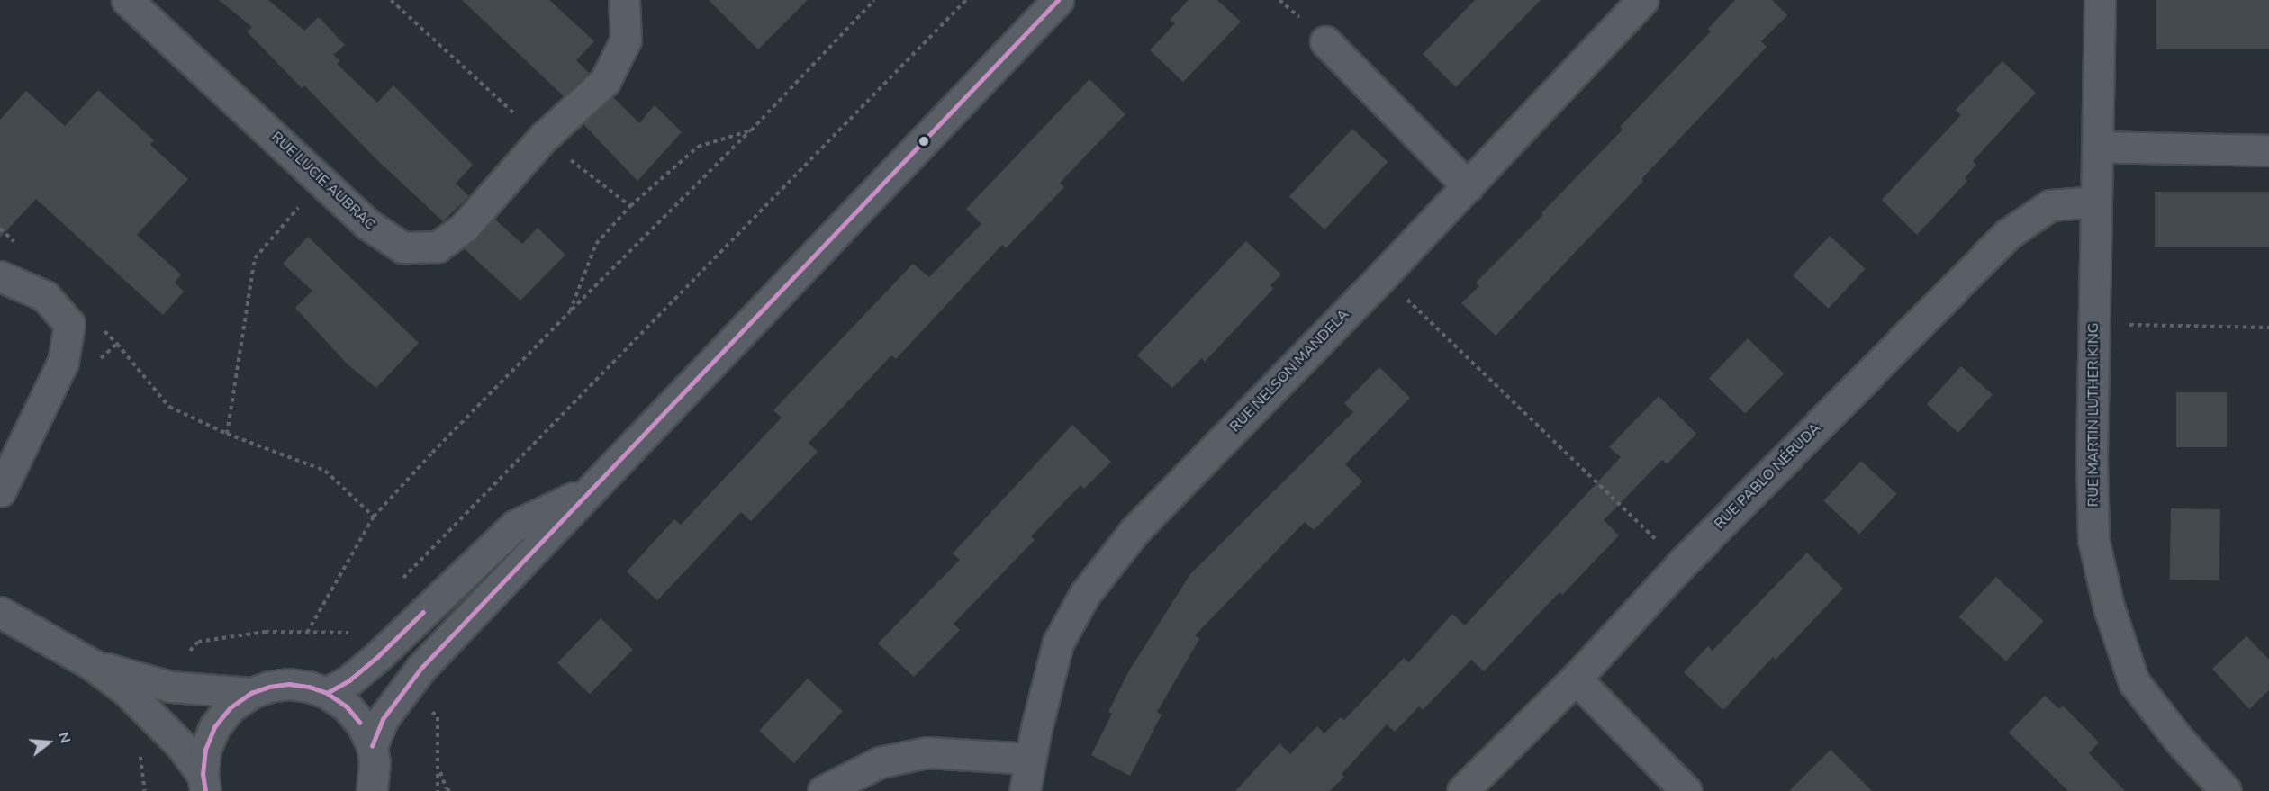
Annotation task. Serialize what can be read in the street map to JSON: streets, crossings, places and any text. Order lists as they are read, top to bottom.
{
  "streets": {
    "street": [
      "RUE LUCIE AUBRAC",
      "RUE NELSON MANDELA",
      "RUE MARTIN LUTHER KING",
      "RUE PABLO NÉRUDA"
    ]
  },
  "crossings": [
    ["RUE MARTIN LUTHER KING", "RUE PABLO NÉRUDA"]
  ],
  "north": "right"
}
